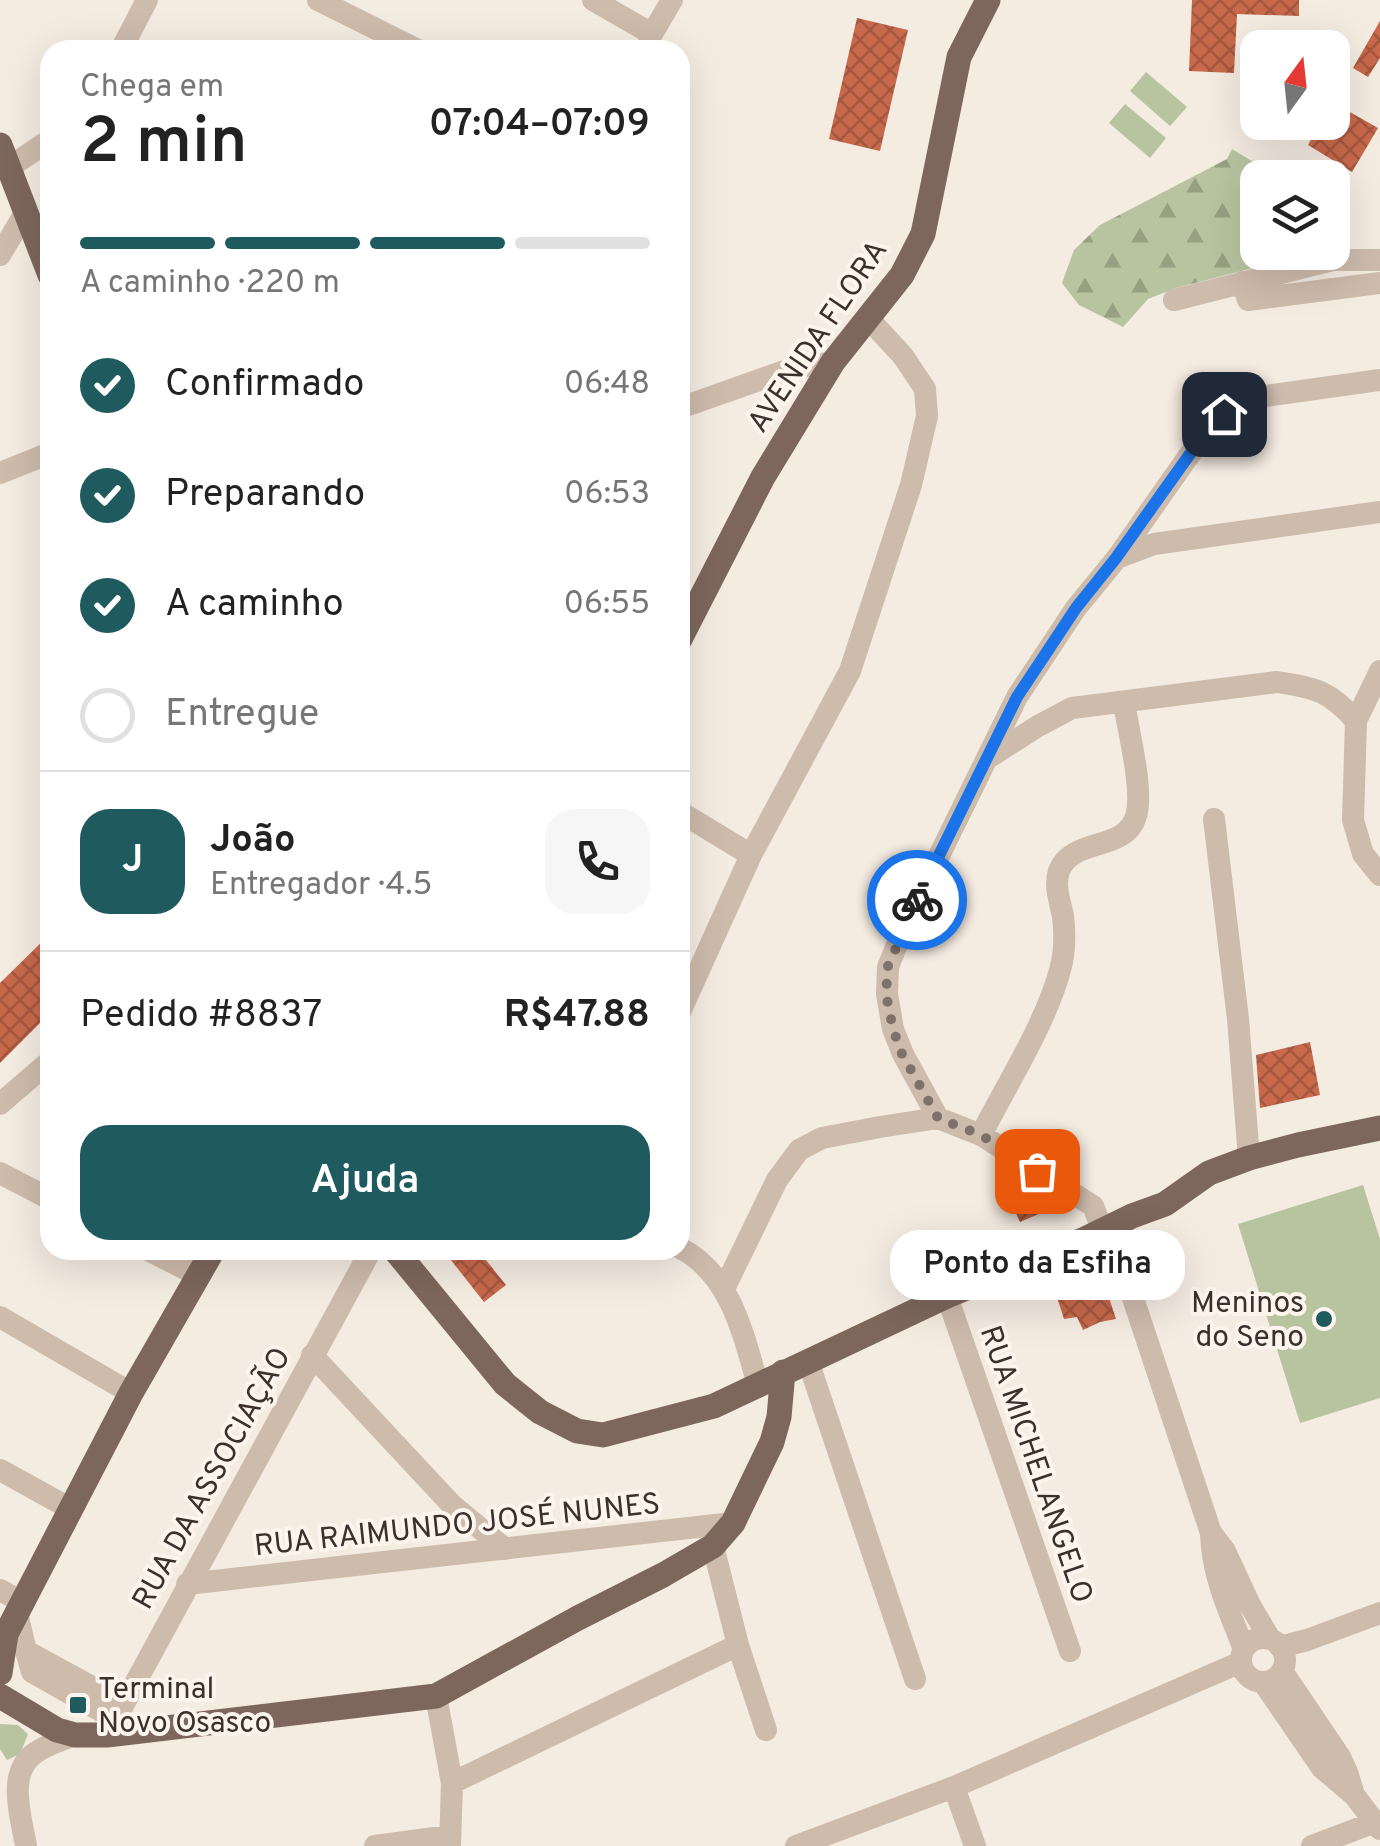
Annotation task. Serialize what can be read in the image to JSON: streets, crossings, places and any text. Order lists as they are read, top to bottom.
{
  "streets": {
    "main road": ["AVENIDA FLORA"],
    "street": ["RUA MICHELANGELO", "RUA DA ASSOCIAÇÃO", "RUA RAIMUNDO JOSÉ NUNES"]
  },
  "crossings": [
    ["RUA DA ASSOCIAÇÃO", "RUA RAIMUNDO JOSÉ NUNES"]
  ],
  "places": {
    "other": ["Ponto da Esfiha", "Meninos do Seno"],
    "transit": ["Terminal Novo Osasco"]
  },
  "north": "top",
  "page": {
    "heading": ["2 min", "Chega em", "07:04–07:09"],
    "panel": [
      "João",
      "Entregador · 4.5",
      "Pedido #8837",
      "R$47.88"
    ],
    "bar": "A caminho · 220 m",
    "list": [
      ["Confirmado", "06:48"],
      ["Preparando", "06:53"],
      ["A caminho", "06:55"],
      "Entregue"
    ],
    "round": "J",
    "buttons": "Ajuda",
    "bubble": "Ponto da Esfiha"
  }
}
